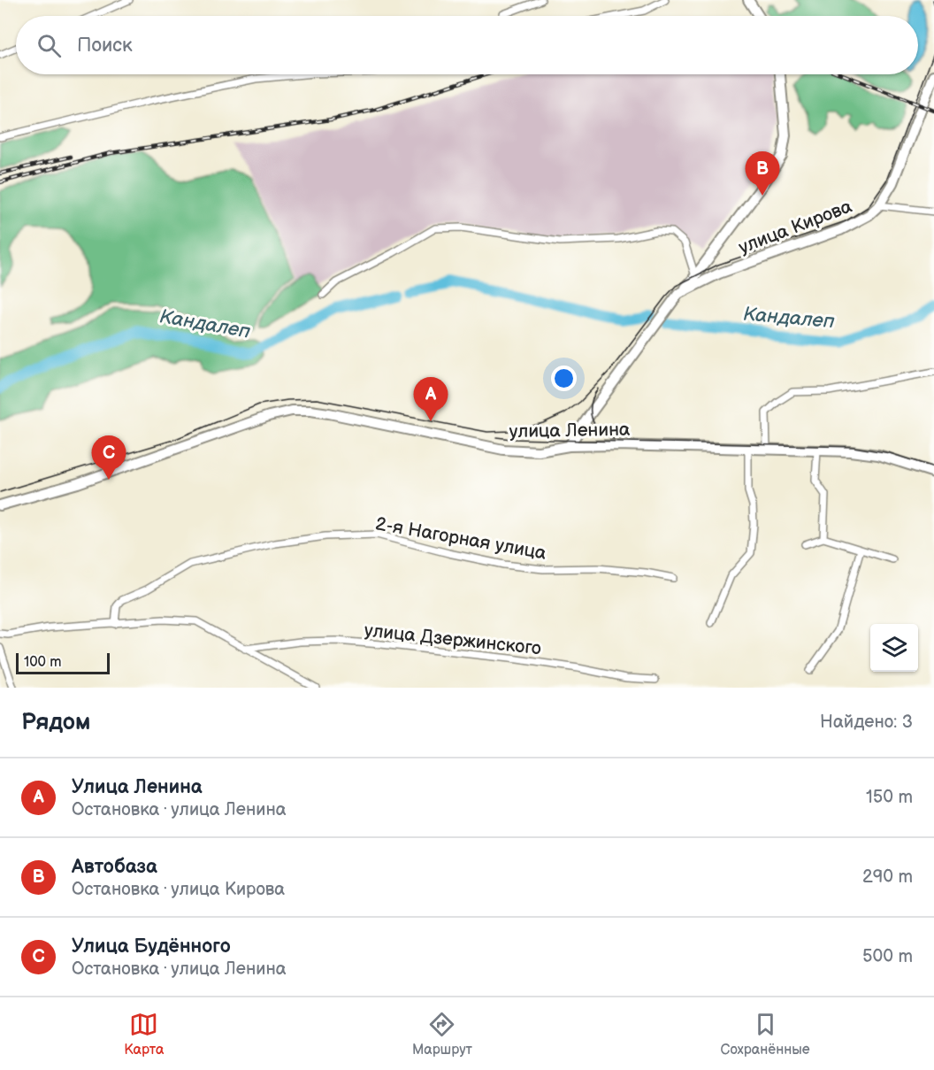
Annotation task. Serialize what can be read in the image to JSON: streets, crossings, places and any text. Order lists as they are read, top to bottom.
{
  "streets": {
    "main road": ["улица Кирова", "улица Ленина"],
    "street": ["2-я Нагорная улица", "улица Дзержинского"]
  },
  "crossings": [
    ["улица Кирова", "улица Ленина"]
  ],
  "water": ["Кандалеп"],
  "scale_bar": "100 m",
  "page": {
    "search": "Поиск",
    "pins": ["B", "A", "C"],
    "scale": "100 m",
    "heading": ["Рядом", "Найдено: 3"],
    "list": [
      {
        "mark": "A",
        "name": "Улица Ленина",
        "note": "Остановка · улица Ленина",
        "value": "150 m"
      },
      {
        "mark": "B",
        "name": "Автобаза",
        "note": "Остановка · улица Кирова",
        "value": "290 m"
      },
      {
        "mark": "C",
        "name": "Улица Будённого",
        "note": "Остановка · улица Ленина",
        "value": "500 m"
      }
    ],
    "nav": ["Карта", "Маршрут", "Сохранённые"]
  }
}
